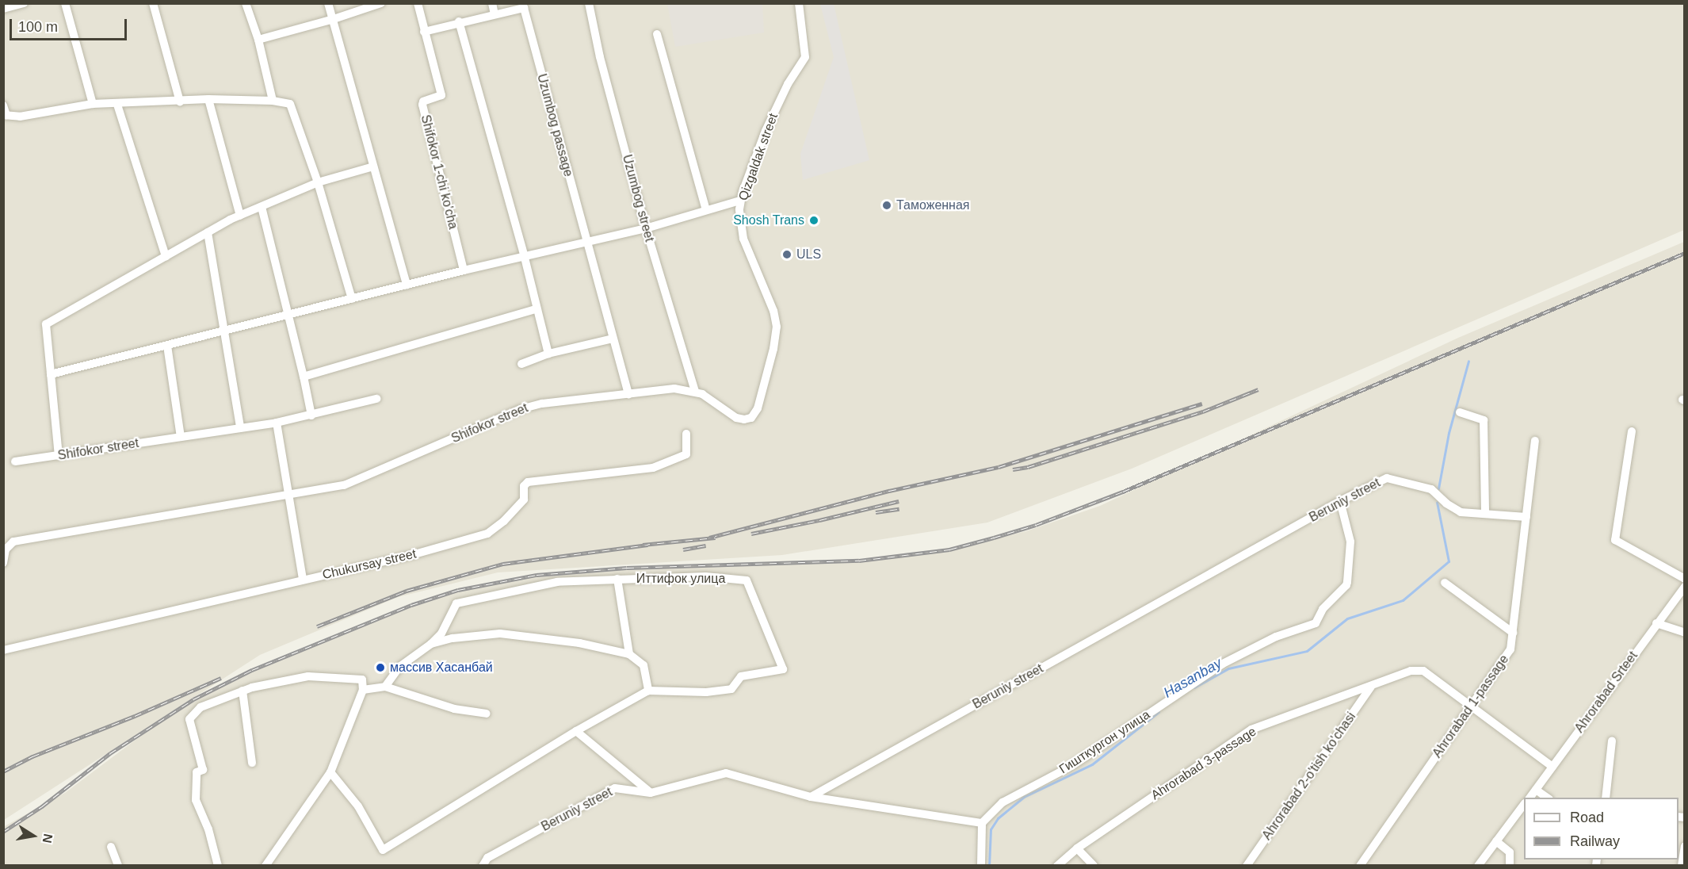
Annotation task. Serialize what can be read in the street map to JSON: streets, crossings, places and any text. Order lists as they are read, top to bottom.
{
  "streets": {
    "street": [
      "Uzumbog passage",
      "Qizgaldak street",
      "Shifokor 1-chi ko'cha",
      "Uzumbog street",
      "Shifokor street",
      "Beruniy street",
      "Chukursay street",
      "Иттифок улица",
      "Ahrorabad Srteet",
      "Ahrorabad 1-passage",
      "Гишткургон улица",
      "Ahrorabad 3-passage",
      "Ahrorabad 2-o'tish ko'chasi"
    ]
  },
  "crossings": [
    ["Uzumbog passage", "Shifokor street"],
    ["Qizgaldak street", "Shifokor street"],
    ["Uzumbog street", "Shifokor street"],
    ["Beruniy street", "Ahrorabad 1-passage"],
    ["Beruniy street", "Гишткургон улица"],
    ["Ahrorabad 1-passage", "Ahrorabad 3-passage"],
    ["Ahrorabad 3-passage", "Ahrorabad 2-o'tish ko'chasi"]
  ],
  "water": ["Hasanbay"],
  "places": [
    "Таможенная",
    "Shosh Trans",
    "ULS",
    "массив Хасанбай"
  ],
  "legend": ["Road", "Railway"],
  "scale_bar": "100 m",
  "north": "right"
}
